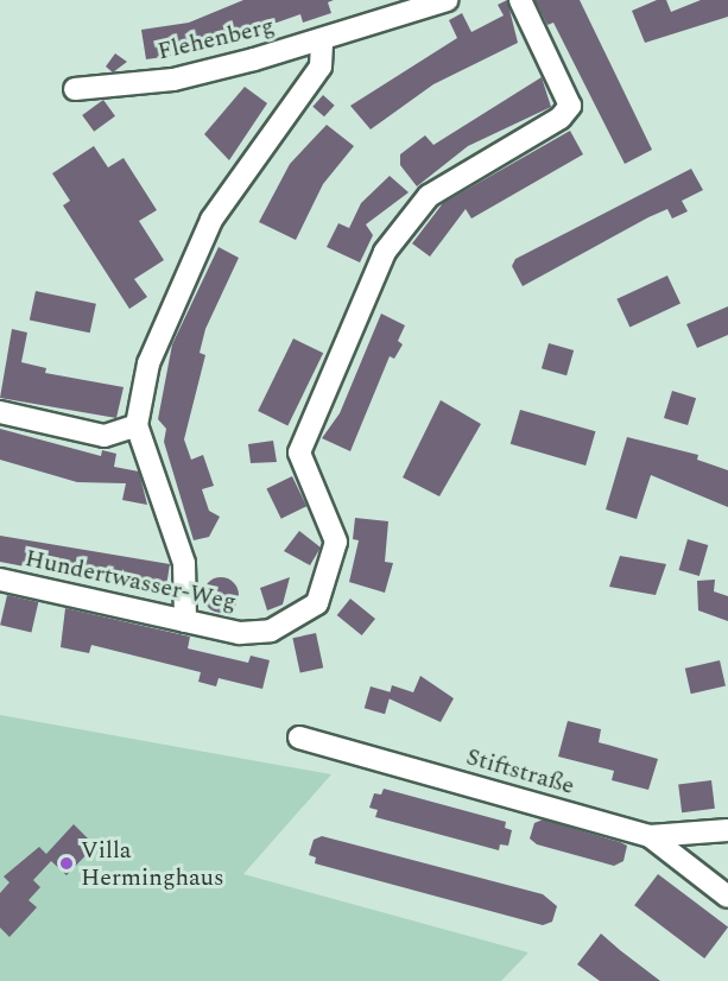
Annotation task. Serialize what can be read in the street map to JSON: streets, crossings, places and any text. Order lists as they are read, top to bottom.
{
  "streets": {
    "street": ["Flehenberg", "Hundertwasser-Weg", "Stiftstraße"]
  },
  "places": ["Villa Herminghaus"]
}
